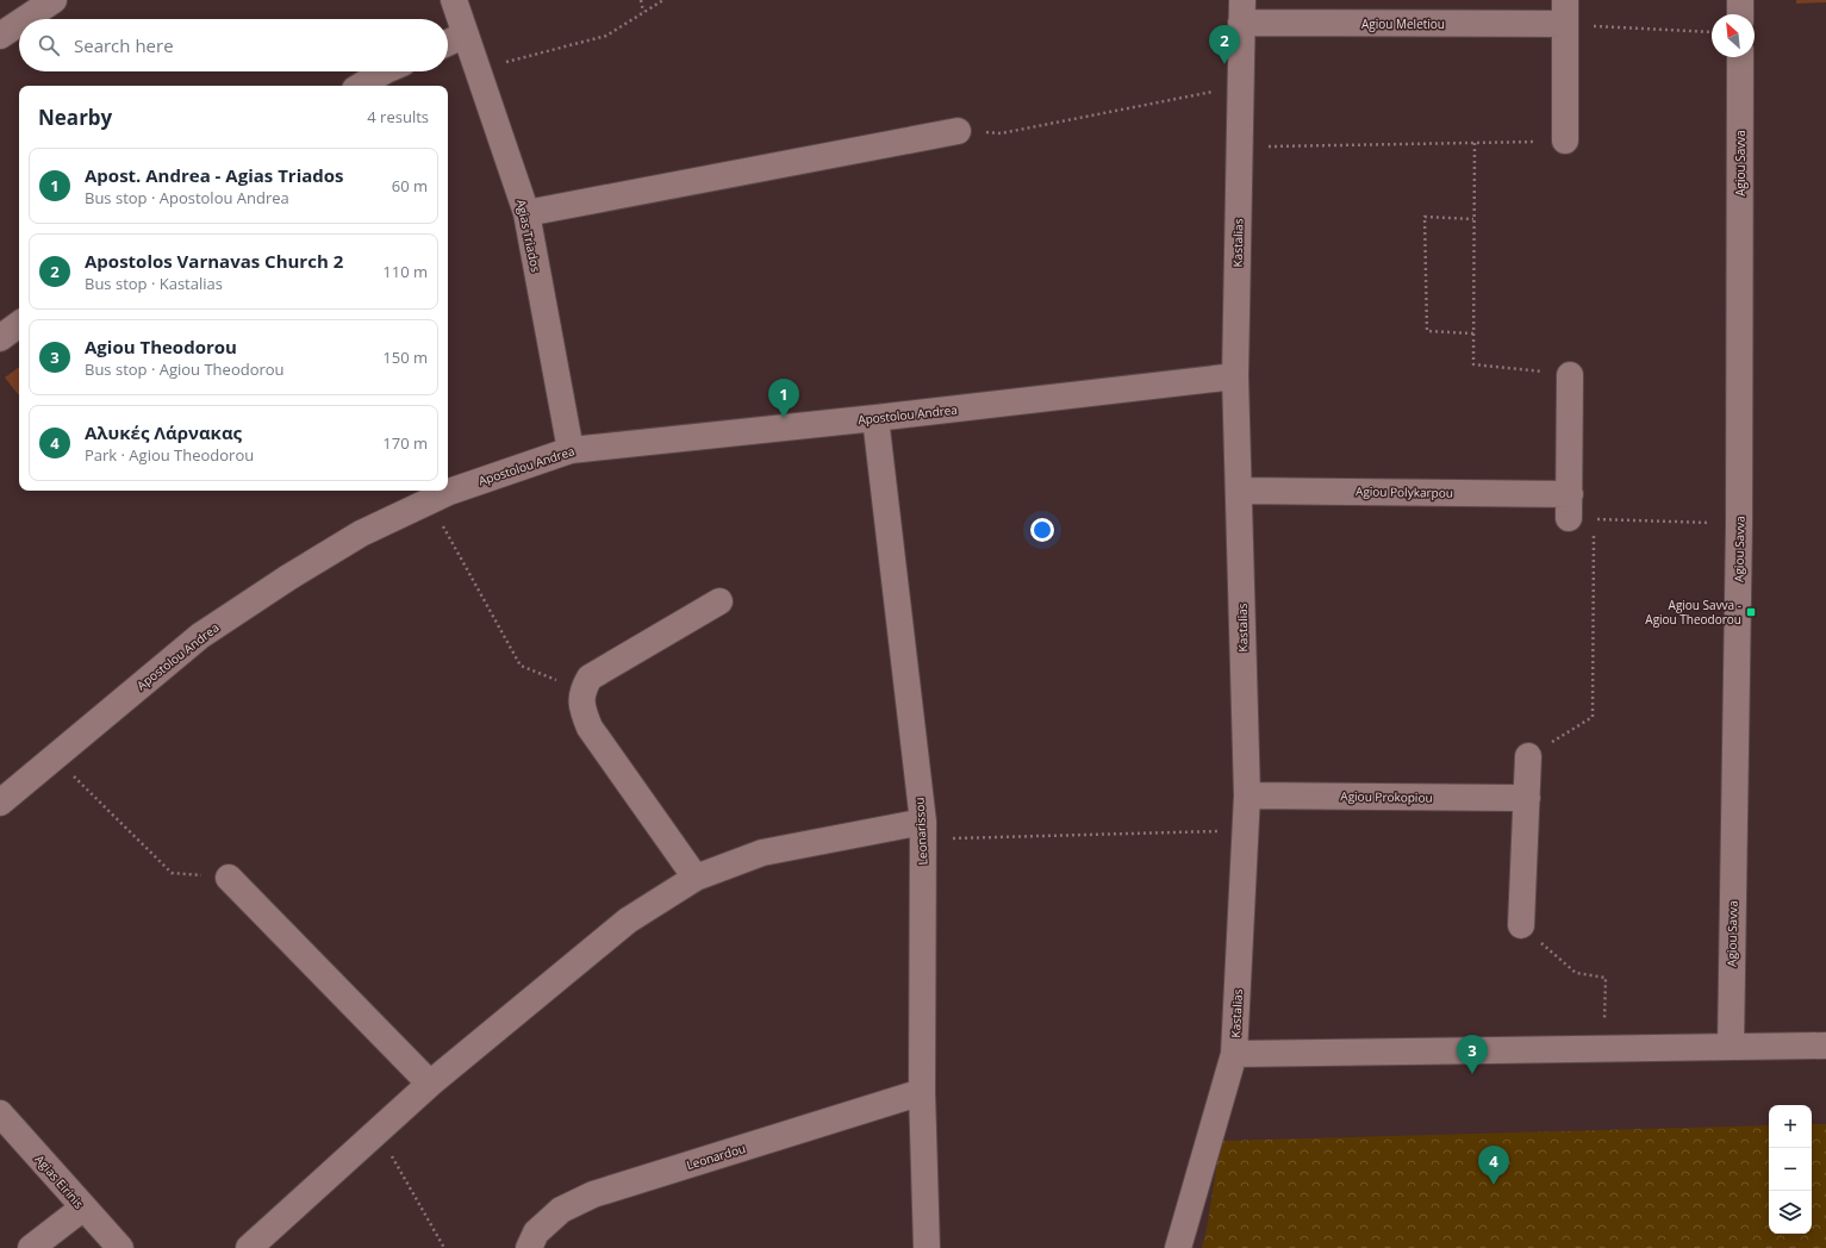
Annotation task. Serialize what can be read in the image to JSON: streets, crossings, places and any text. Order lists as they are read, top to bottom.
{
  "streets": {
    "street": [
      "Agiou Meletiou",
      "Agiou Savva",
      "Agias Triados",
      "Kastalias",
      "Apostolou Andrea",
      "Agiou Polykarpou",
      "Agiou Prokopiou",
      "Leonarissou",
      "Leonardou",
      "Agias Eirinis"
    ]
  },
  "crossings": [
    ["Agiou Meletiou", "Kastalias"],
    ["Agias Triados", "Apostolou Andrea"],
    ["Kastalias", "Apostolou Andrea"],
    ["Kastalias", "Agiou Polykarpou"],
    ["Kastalias", "Agiou Prokopiou"],
    ["Apostolou Andrea", "Leonarissou"],
    ["Leonarissou", "Leonardou"]
  ],
  "places": {
    "transit": ["Agiou Savva - Agiou Theodorou"]
  },
  "north": "top left",
  "page": {
    "search": "Search here",
    "pins": [
      "2",
      "1",
      "3",
      "4"
    ],
    "heading": ["Nearby", "4 results"],
    "list": [
      {
        "mark": "1",
        "name": "Apost. Andrea - Agias Triados",
        "note": "Bus stop · Apostolou Andrea",
        "value": "60 m"
      },
      {
        "mark": "2",
        "name": "Apostolos Varnavas Church 2",
        "note": "Bus stop · Kastalias",
        "value": "110 m"
      },
      {
        "mark": "3",
        "name": "Agiou Theodorou",
        "note": "Bus stop · Agiou Theodorou",
        "value": "150 m"
      },
      {
        "mark": "4",
        "name": "Αλυκές Λάρνακας",
        "note": "Park · Agiou Theodorou",
        "value": "170 m"
      }
    ],
    "map_buttons": ["+", "−"]
  }
}
